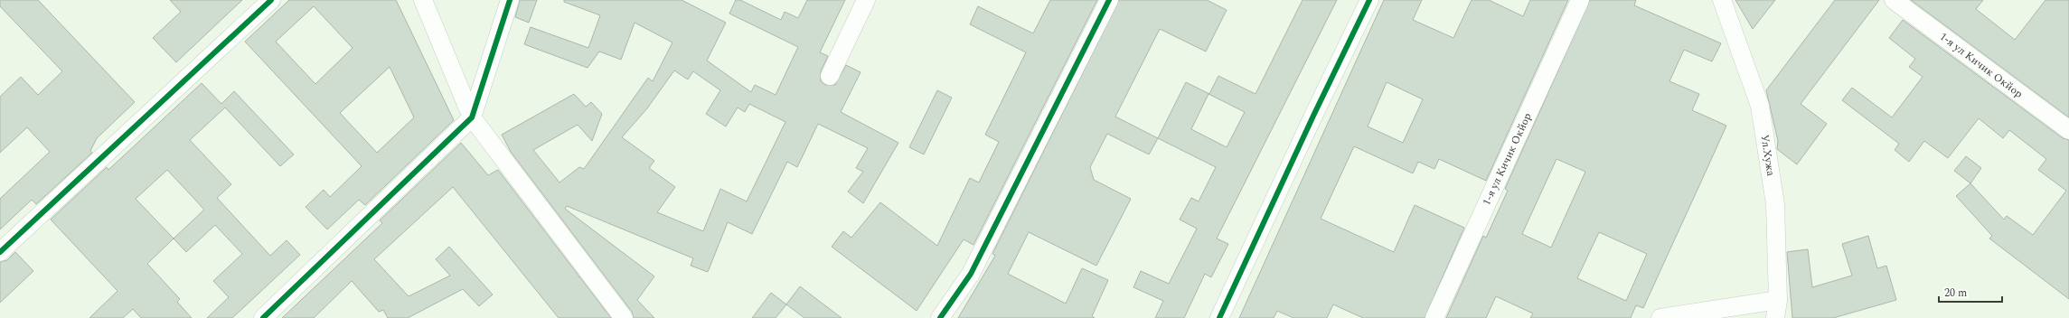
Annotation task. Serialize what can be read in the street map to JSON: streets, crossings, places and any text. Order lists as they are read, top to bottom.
{
  "streets": {
    "street": ["1-я ул Кичик Окйор", "Ул.Хужа"]
  },
  "scale_bar": "20 m"
}
